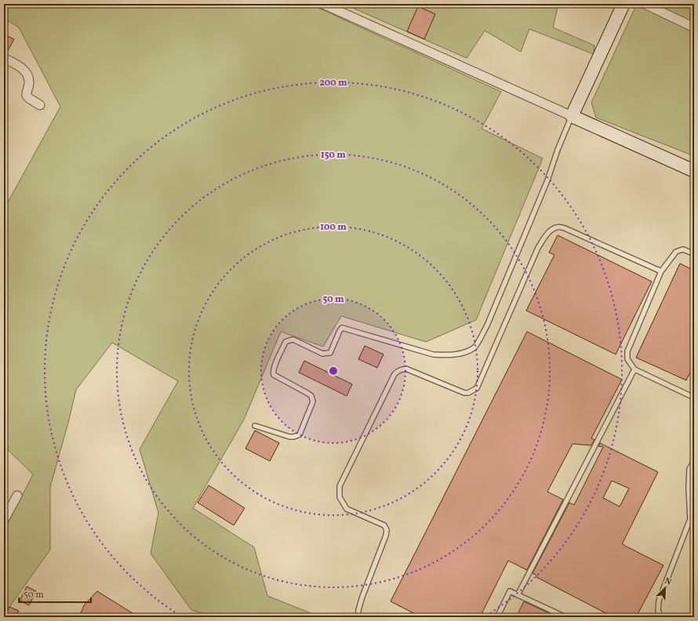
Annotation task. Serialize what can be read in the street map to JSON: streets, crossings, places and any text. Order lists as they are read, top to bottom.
{
  "scale_bar": "50 m",
  "north": "top right",
  "rings": [
    "200 m",
    "150 m",
    "100 m",
    "50 m"
  ]
}
